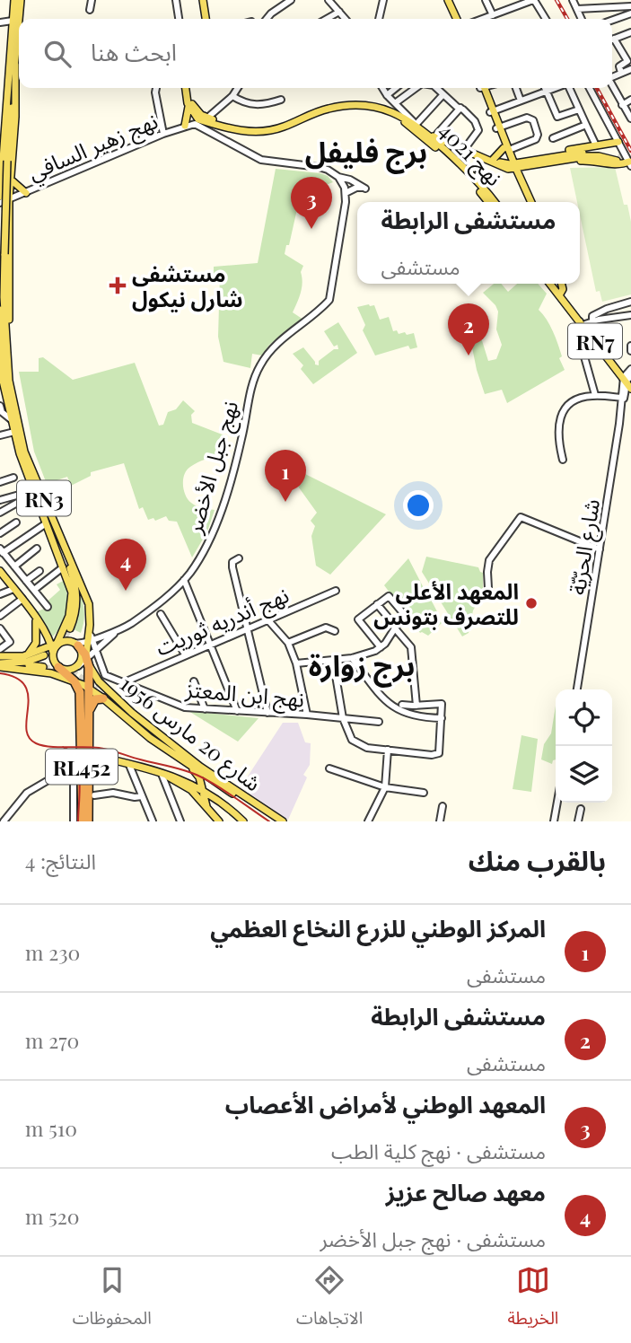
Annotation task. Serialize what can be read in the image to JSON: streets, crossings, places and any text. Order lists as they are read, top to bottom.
{
  "streets": {
    "highway": ["RL452"],
    "main road": [
      "نهج 4021",
      "RN7",
      "RN3",
      "شارع 20 مارس 1956"
    ],
    "street": [
      "نهج زهير السافي",
      "نهج جبل الأخضر",
      "شارع الحرّيّة",
      "نهج أندريه ثوريت",
      "نهج ابن المعتز"
    ]
  },
  "crossings": [
    ["نهج زهير السافي", "نهج 4021"],
    ["RN7", "شارع الحرّيّة"],
    ["نهج جبل الأخضر", "RN3"],
    ["نهج جبل الأخضر", "نهج ابن المعتز"],
    ["نهج جبل الأخضر", "شارع 20 مارس 1956"],
    ["نهج جبل الأخضر", "RL452"],
    ["RN3", "نهج ابن المعتز"],
    ["RN3", "شارع 20 مارس 1956"],
    ["RN3", "RL452"],
    ["نهج أندريه ثوريت", "نهج ابن المعتز"],
    ["شارع 20 مارس 1956", "RL452"]
  ],
  "districts": ["برج فليفل", "برج زوارة"],
  "places": {
    "health": ["مستشفى شارل نيكول"],
    "other": ["المعهد الأعلى للتصرف بتونس"]
  },
  "page": {
    "search": "ابحث هنا",
    "pins": [
      "3",
      "2",
      "1",
      "4"
    ],
    "popup": ["مستشفى الرابطة", "مستشفى"],
    "heading": ["بالقرب منك", "النتائج: 4"],
    "list": [
      {
        "mark": "1",
        "name": "المركز الوطني للزرع النخاع العظمي",
        "note": "مستشفى",
        "value": "230 m"
      },
      {
        "mark": "2",
        "name": "مستشفى الرابطة",
        "note": "مستشفى",
        "value": "270 m"
      },
      {
        "mark": "3",
        "name": "المعهد الوطني لأمراض الأعصاب",
        "note": "مستشفى · نهج كلية الطب",
        "value": "510 m"
      },
      {
        "mark": "4",
        "name": "معهد صالح عزيز",
        "note": "مستشفى · نهج جبل الأخضر",
        "value": "520 m"
      }
    ],
    "nav": ["الخريطة", "الاتجاهات", "المحفوظات"]
  }
}
